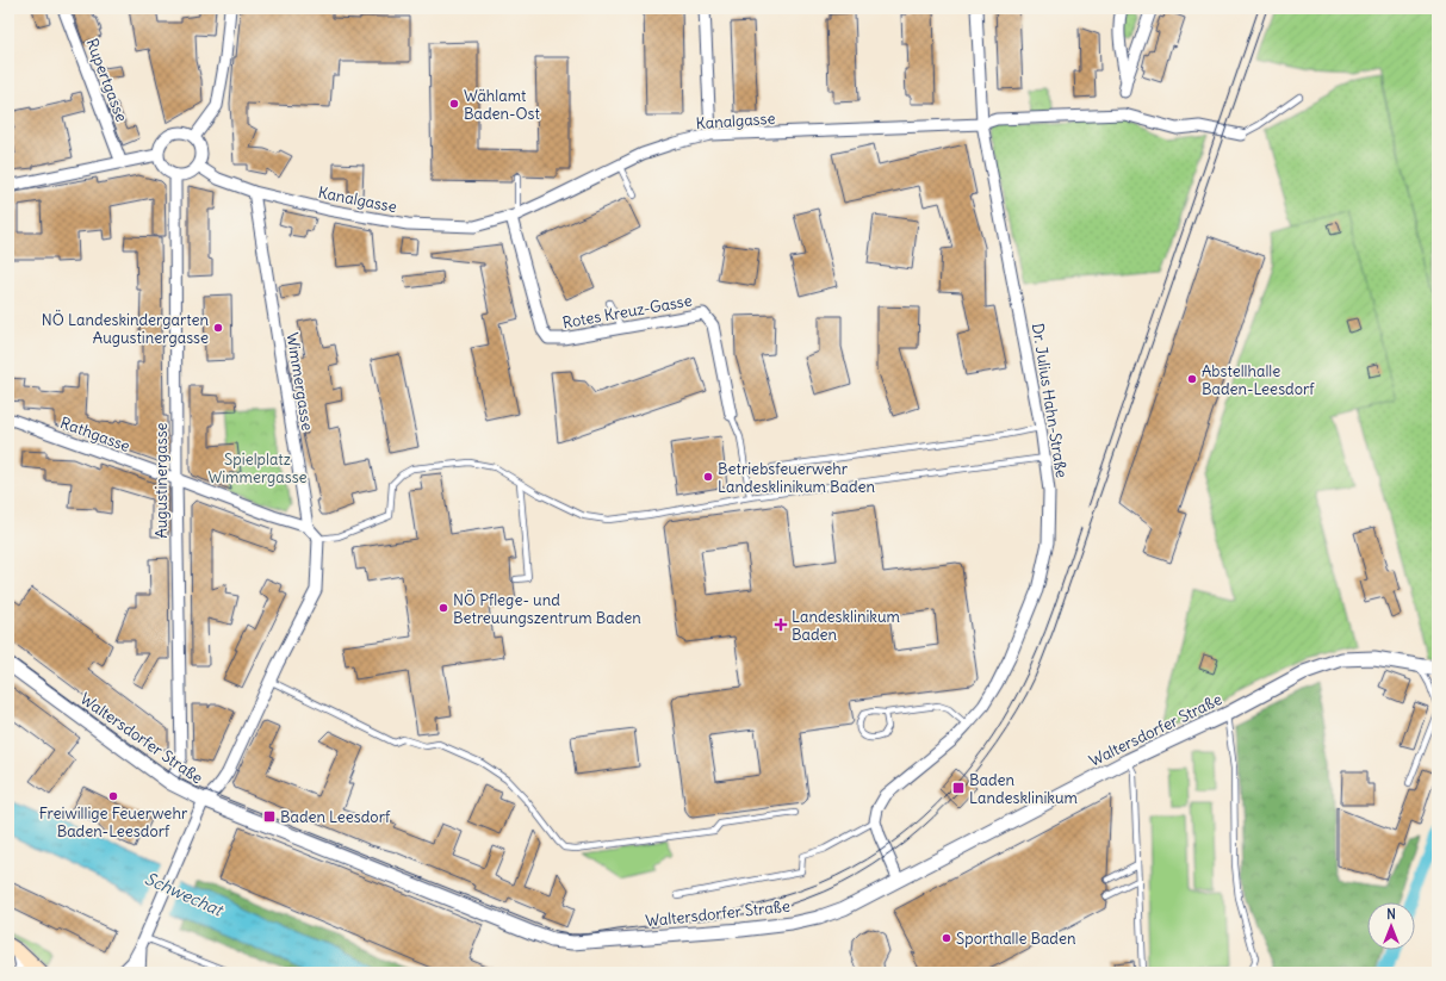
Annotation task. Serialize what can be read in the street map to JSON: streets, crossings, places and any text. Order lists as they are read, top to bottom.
{
  "streets": {
    "street": [
      "Rupertgasse",
      "Kanalgasse",
      "Rotes Kreuz-Gasse",
      "Wimmergasse",
      "Dr. Julius Hahn-Straße",
      "Rathgasse",
      "Augustinergasse",
      "Waltersdorfer Straße"
    ]
  },
  "crossings": [
    ["Kanalgasse", "Rotes Kreuz-Gasse"],
    ["Kanalgasse", "Wimmergasse"],
    ["Kanalgasse", "Dr. Julius Hahn-Straße"],
    ["Kanalgasse", "Augustinergasse"],
    ["Wimmergasse", "Rathgasse"],
    ["Rathgasse", "Augustinergasse"],
    ["Augustinergasse", "Waltersdorfer Straße"]
  ],
  "water": ["Schwechat"],
  "parks": ["Spielplatz Wimmergasse"],
  "places": {
    "other": [
      "Wählamt Baden-Ost",
      "NÖ Landeskindergarten Augustinergasse",
      "Abstellhalle Baden-Leesdorf",
      "Betriebsfeuerwehr Landesklinikum Baden",
      "NÖ Pflege- und Betreuungszentrum Baden",
      "Freiwillige Feuerwehr Baden-Leesdorf",
      "Sporthalle Baden"
    ],
    "health": ["Landesklinikum Baden"],
    "transit": ["Baden Landesklinikum", "Baden Leesdorf"]
  },
  "north": "top"
}
